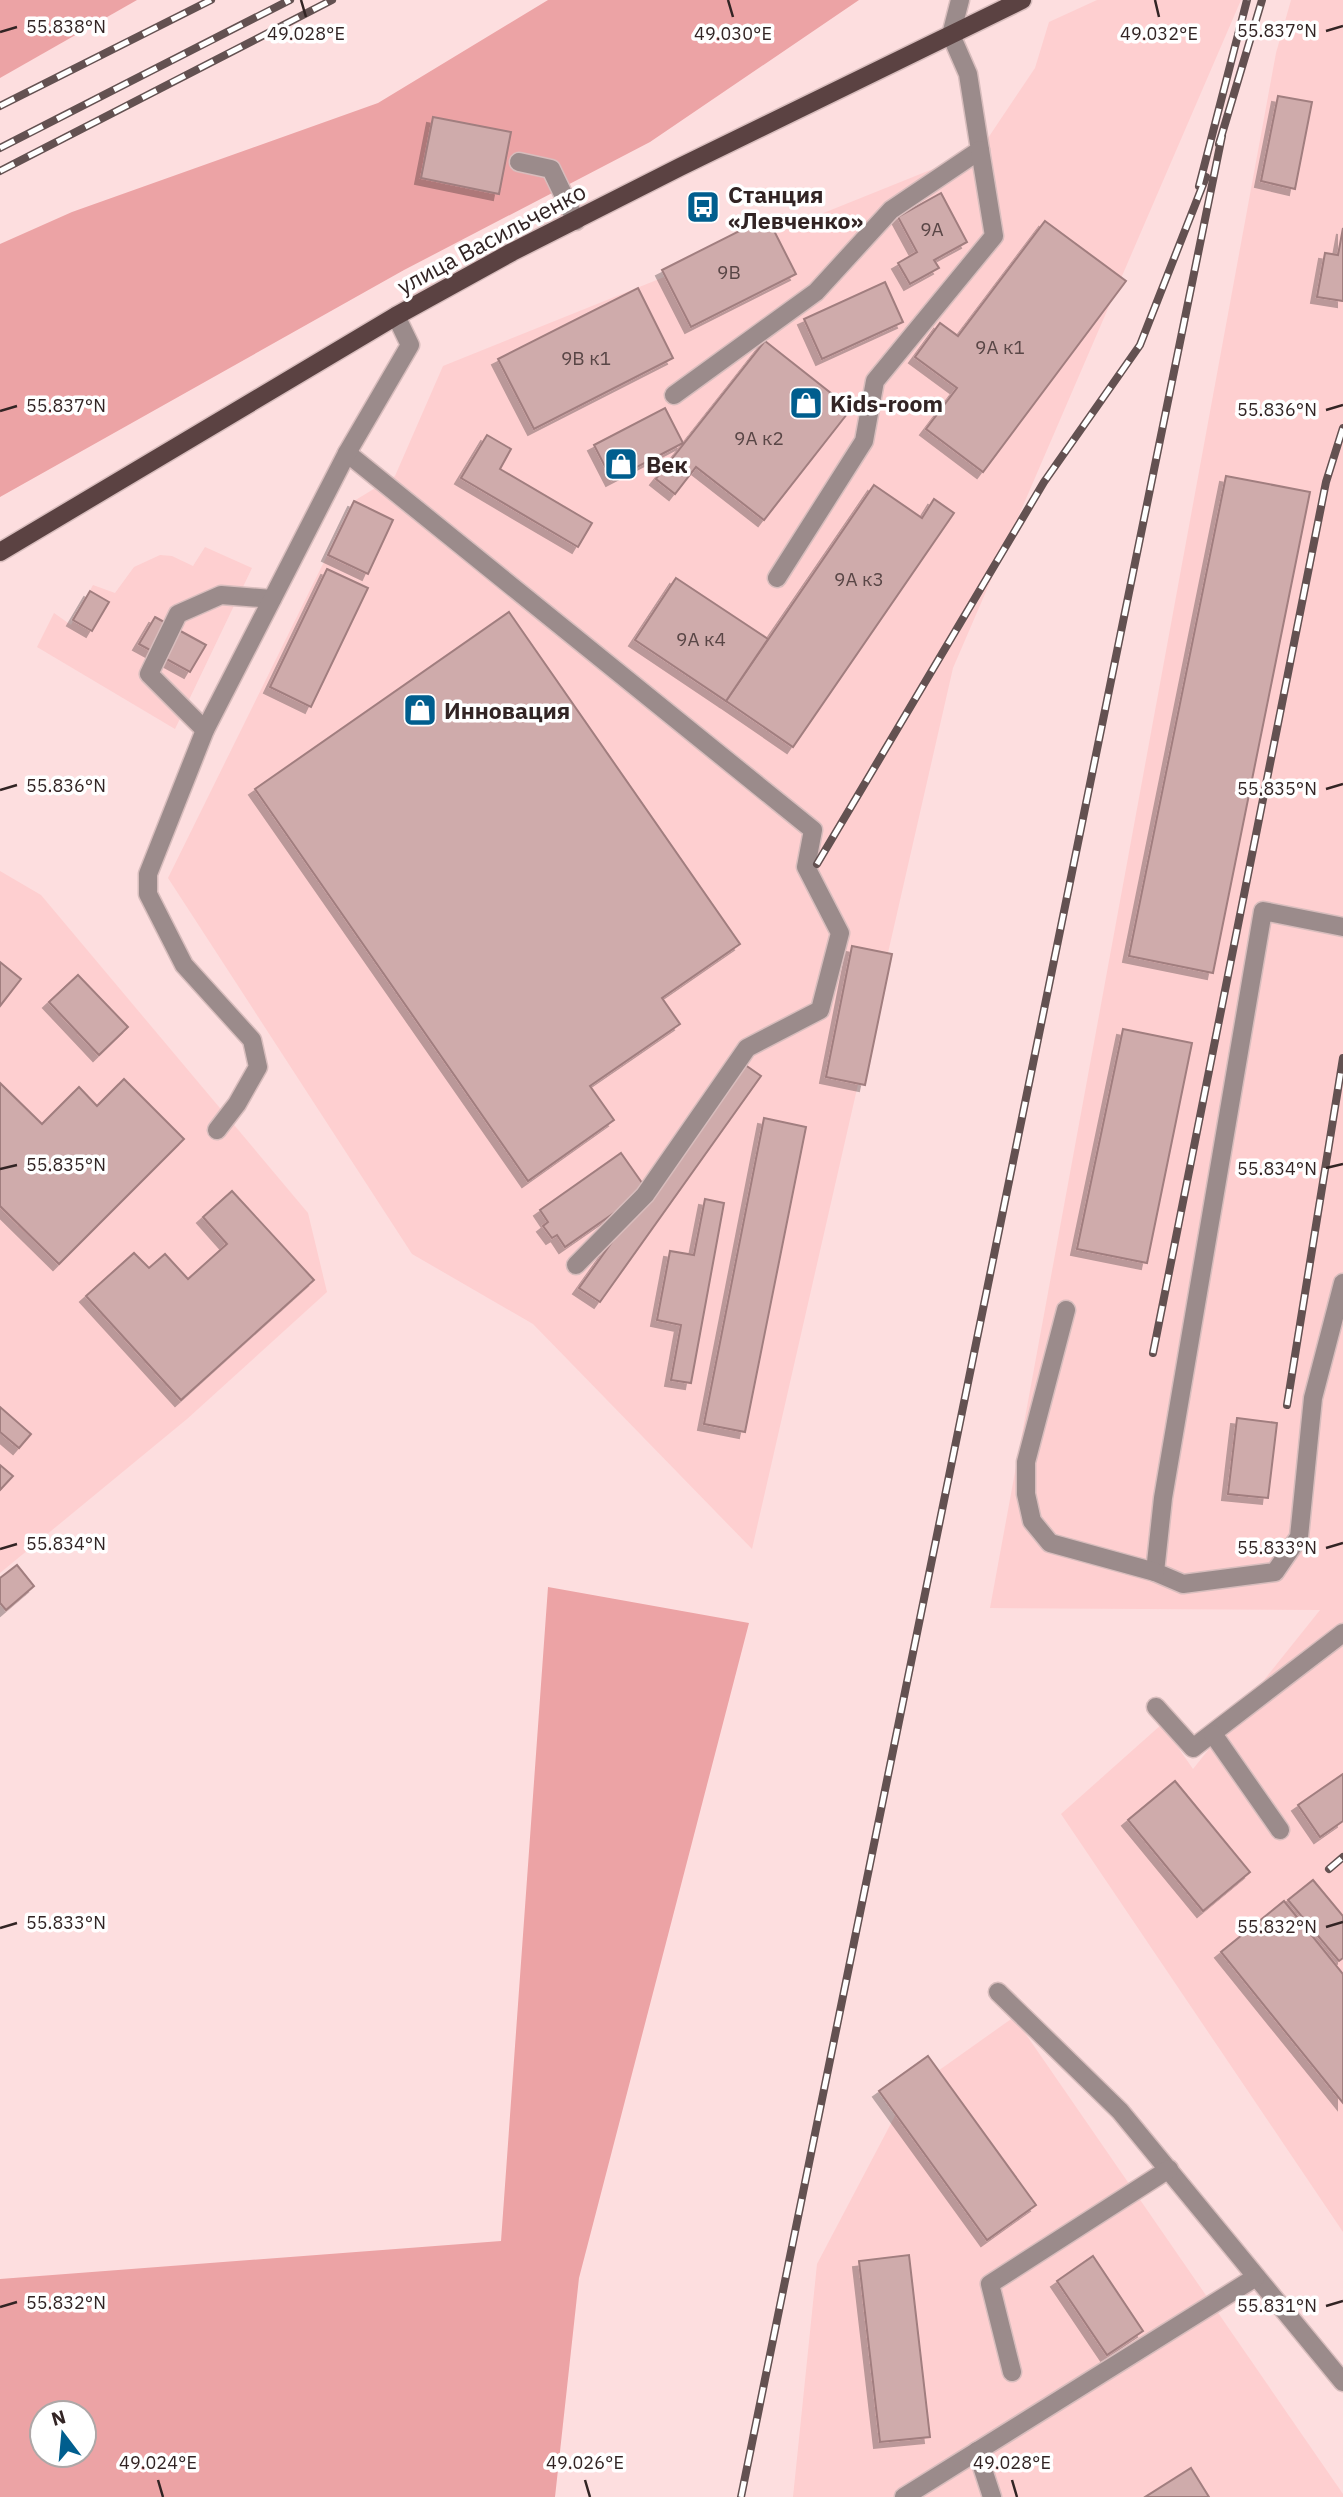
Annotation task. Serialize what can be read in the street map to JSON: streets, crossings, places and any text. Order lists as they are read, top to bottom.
{
  "streets": {
    "main road": ["улица Васильченко"]
  },
  "places": {
    "bus stop": ["Станция «Левченко»"],
    "shop": ["Kids-room", "Век", "Инновация"]
  },
  "house_numbers": [
    "9А",
    "9В",
    "9А к1",
    "9В к1",
    "9А к2",
    "9А к3",
    "9А к4"
  ],
  "north": "top",
  "coordinates": [
    "55.838°N",
    "55.837°N",
    "49.028°E",
    "49.030°E",
    "49.032°E",
    "55.836°N",
    "55.835°N",
    "55.834°N",
    "55.833°N",
    "55.832°N",
    "55.831°N",
    "49.024°E",
    "49.026°E"
  ]
}
